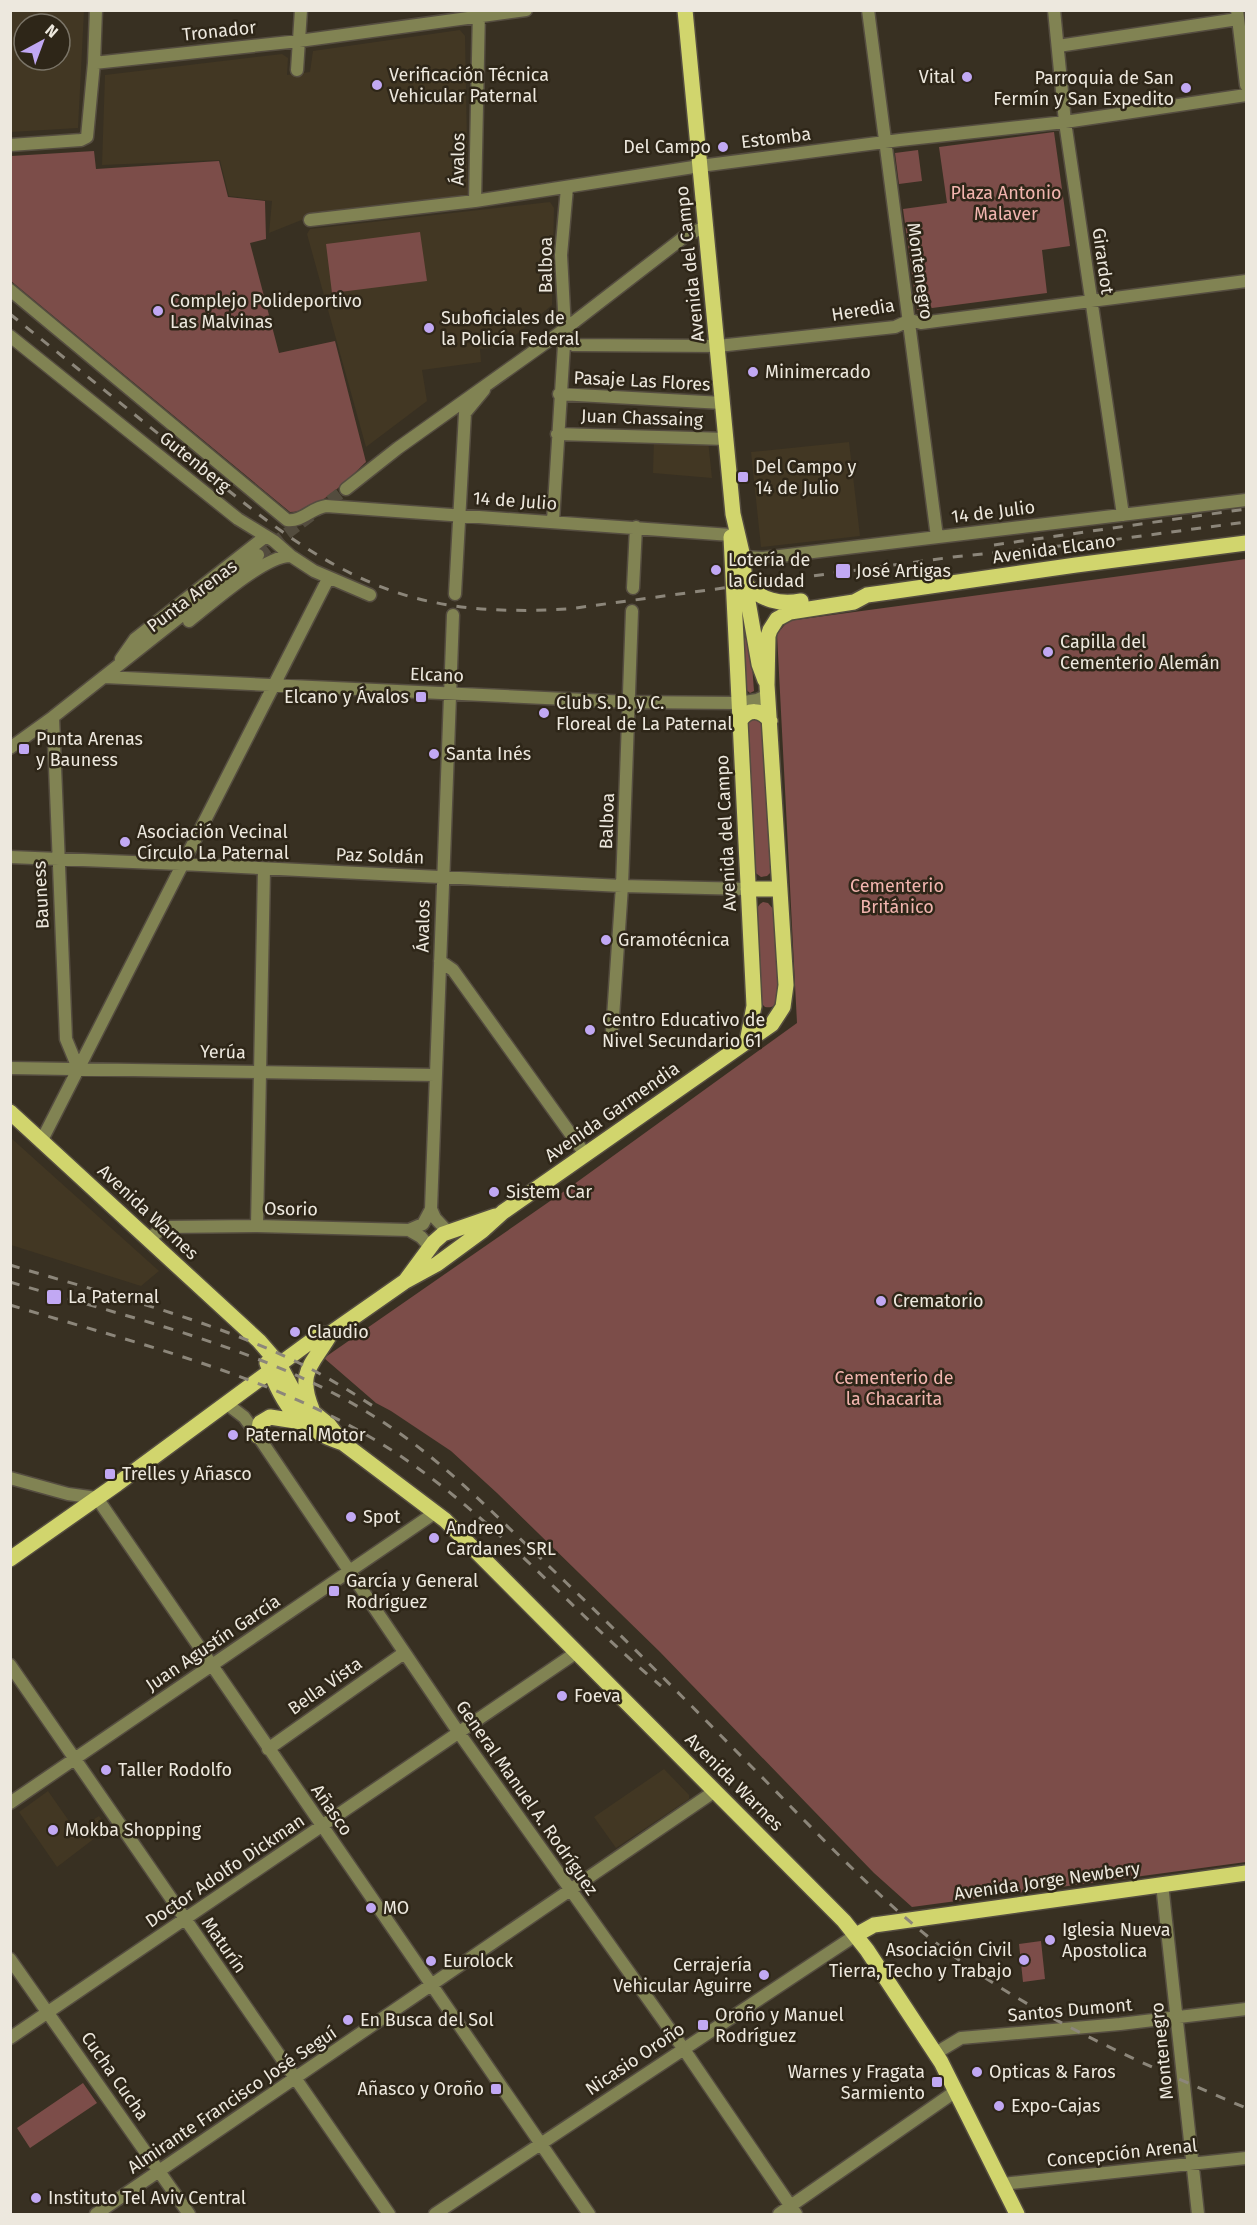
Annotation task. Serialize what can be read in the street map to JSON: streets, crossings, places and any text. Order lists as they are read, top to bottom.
{
  "streets": {
    "main road": [
      "Avenida del Campo",
      "Avenida Elcano",
      "Avenida Garmendia",
      "Avenida Warnes",
      "Avenida Jorge Newbery"
    ],
    "street": [
      "Tronador",
      "Estomba",
      "Ávalos",
      "Girardot",
      "Balboa",
      "Montenegro",
      "Heredia",
      "Pasaje Las Flores",
      "Juan Chassaing",
      "Gutenberg",
      "14 de Julio",
      "Punta Arenas",
      "Elcano",
      "Paz Soldán",
      "Bauness",
      "Yerúa",
      "Osorio",
      "Juan Agustín García",
      "Bella Vista",
      "General Manuel A. Rodríguez",
      "Añasco",
      "Doctor Adolfo Dickman",
      "Maturín",
      "Santos Dumont",
      "Nicasio Oroño",
      "Cucha Cucha",
      "Almirante Francisco José Seguí",
      "Concepción Arenal"
    ]
  },
  "crossings": [
    ["Tronador", "Ávalos"],
    ["Estomba", "Ávalos"],
    ["Estomba", "Girardot"],
    ["Estomba", "Avenida del Campo"],
    ["Estomba", "Balboa"],
    ["Estomba", "Montenegro"],
    ["Ávalos", "Elcano"],
    ["Ávalos", "Paz Soldán"],
    ["Ávalos", "Yerúa"],
    ["Girardot", "Heredia"],
    ["Girardot", "14 de Julio"],
    ["Avenida del Campo", "Heredia"],
    ["Avenida del Campo", "Pasaje Las Flores"],
    ["Avenida del Campo", "Juan Chassaing"],
    ["Avenida del Campo", "14 de Julio"],
    ["Avenida del Campo", "Avenida Elcano"],
    ["Avenida del Campo", "Elcano"],
    ["Avenida del Campo", "Paz Soldán"],
    ["Avenida del Campo", "Avenida Garmendia"],
    ["Balboa", "Heredia"],
    ["Balboa", "Pasaje Las Flores"],
    ["Balboa", "Juan Chassaing"],
    ["Balboa", "14 de Julio"],
    ["Balboa", "Elcano"],
    ["Balboa", "Paz Soldán"],
    ["Montenegro", "Heredia"],
    ["Montenegro", "14 de Julio"],
    ["Montenegro", "Avenida Jorge Newbery"],
    ["Montenegro", "Santos Dumont"],
    ["Montenegro", "Concepción Arenal"],
    ["Gutenberg", "14 de Julio"],
    ["Gutenberg", "Punta Arenas"],
    ["Punta Arenas", "Elcano"],
    ["Punta Arenas", "Bauness"],
    ["Paz Soldán", "Bauness"],
    ["Bauness", "Yerúa"],
    ["Avenida Garmendia", "Avenida Warnes"],
    ["Avenida Garmendia", "General Manuel A. Rodríguez"],
    ["Avenida Garmendia", "Añasco"],
    ["Osorio", "Avenida Warnes"],
    ["Avenida Warnes", "Juan Agustín García"],
    ["Avenida Warnes", "Doctor Adolfo Dickman"],
    ["Avenida Warnes", "Avenida Jorge Newbery"],
    ["Avenida Warnes", "Santos Dumont"],
    ["Avenida Warnes", "Nicasio Oroño"],
    ["Avenida Warnes", "Almirante Francisco José Seguí"],
    ["Avenida Warnes", "Concepción Arenal"],
    ["Juan Agustín García", "General Manuel A. Rodríguez"],
    ["Juan Agustín García", "Añasco"],
    ["Juan Agustín García", "Maturín"],
    ["Bella Vista", "General Manuel A. Rodríguez"],
    ["Bella Vista", "Añasco"],
    ["General Manuel A. Rodríguez", "Doctor Adolfo Dickman"],
    ["General Manuel A. Rodríguez", "Nicasio Oroño"],
    ["General Manuel A. Rodríguez", "Almirante Francisco José Seguí"],
    ["Añasco", "Doctor Adolfo Dickman"],
    ["Añasco", "Nicasio Oroño"],
    ["Añasco", "Almirante Francisco José Seguí"],
    ["Doctor Adolfo Dickman", "Maturín"],
    ["Doctor Adolfo Dickman", "Cucha Cucha"],
    ["Avenida Jorge Newbery", "Nicasio Oroño"],
    ["Maturín", "Almirante Francisco José Seguí"],
    ["Cucha Cucha", "Almirante Francisco José Seguí"]
  ],
  "parks": ["Plaza Antonio Malaver", "Cementerio Británico", "Cementerio de la Chacarita"],
  "places": {
    "other": [
      "Vital",
      "Verificación Técnica Vehicular Paternal",
      "Parroquia de San Fermín y San Expedito",
      "Del Campo",
      "Complejo Polideportivo Las Malvinas",
      "Suboficiales de la Policía Federal",
      "Minimercado",
      "Lotería de la Ciudad",
      "Capilla del Cementerio Alemán",
      "Club S. D. y C. Floreal de La Paternal",
      "Santa Inés",
      "Asociación Vecinal Círculo La Paternal",
      "Gramotécnica",
      "Centro Educativo de Nivel Secundario 61",
      "Sistem Car",
      "Crematorio",
      "Claudio",
      "Paternal Motor",
      "Spot",
      "Andreo Cardanes SRL",
      "Foeva",
      "Taller Rodolfo",
      "Mokba Shopping",
      "MO",
      "Iglesia Nueva Apostolica",
      "Asociación Civil Tierra, Techo y Trabajo",
      "Eurolock",
      "Cerrajería Vehicular Aguirre",
      "En Busca del Sol",
      "Opticas & Faros",
      "Expo-Cajas",
      "Instituto Tel Aviv Central"
    ],
    "transit": [
      "Del Campo y 14 de Julio",
      "José Artigas",
      "Elcano y Ávalos",
      "Punta Arenas y Bauness",
      "La Paternal",
      "Trelles y Añasco",
      "García y General Rodríguez",
      "Oroño y Manuel Rodríguez",
      "Warnes y Fragata Sarmiento",
      "Añasco y Oroño"
    ]
  },
  "north": "top right"
}
